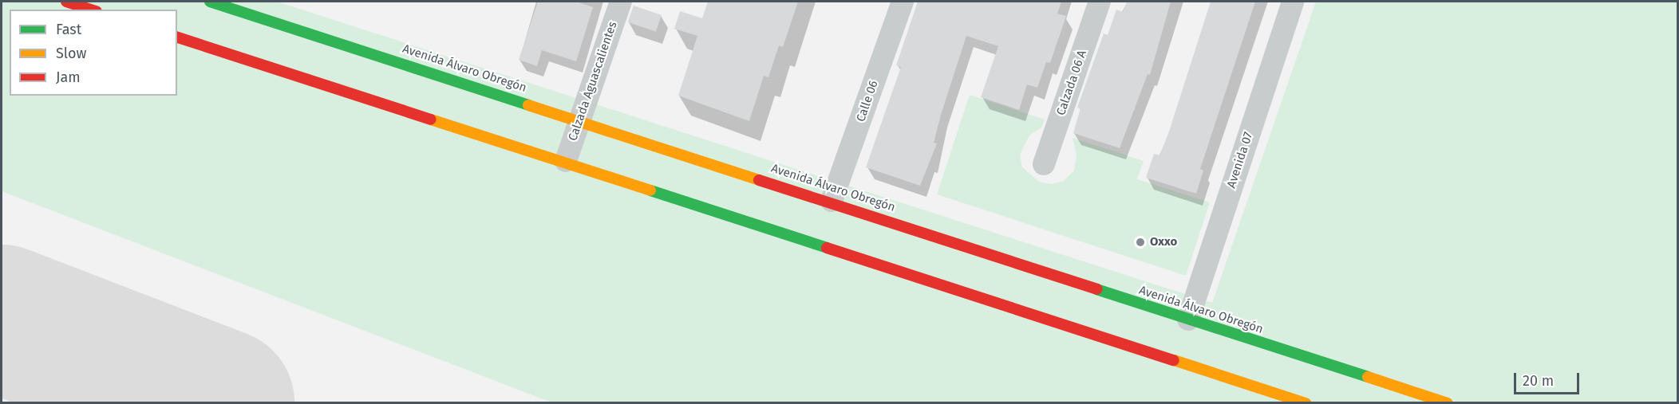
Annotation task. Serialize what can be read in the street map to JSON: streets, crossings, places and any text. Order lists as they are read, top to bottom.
{
  "streets": {
    "main road": ["Avenida Álvaro Obregón"],
    "street": [
      "Calzada Aguascalientes",
      "Calzada 06 A",
      "Calle 06",
      "Avenida 07"
    ]
  },
  "crossings": [
    ["Avenida Álvaro Obregón", "Calzada Aguascalientes"],
    ["Avenida Álvaro Obregón", "Calle 06"],
    ["Avenida Álvaro Obregón", "Avenida 07"]
  ],
  "places": ["Oxxo"],
  "legend": ["Fast", "Slow", "Jam"],
  "scale_bar": "20 m"
}
